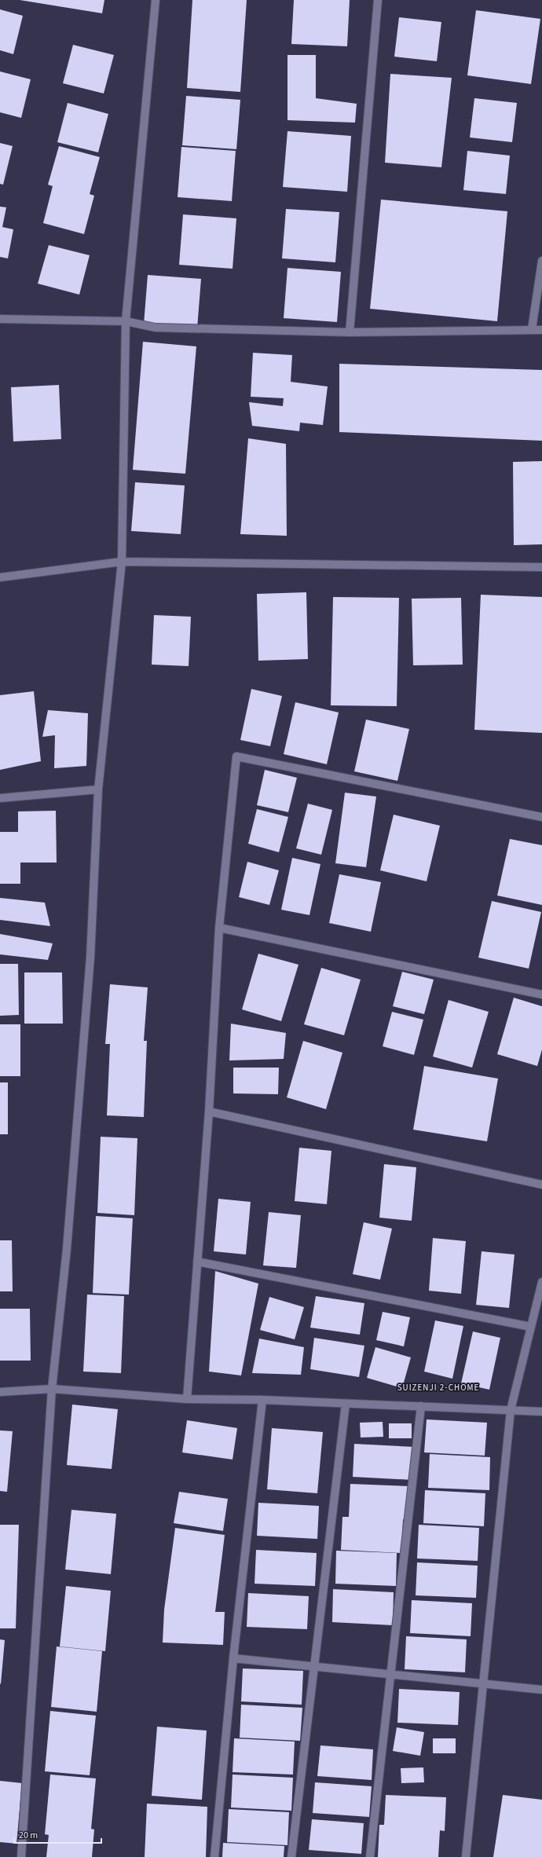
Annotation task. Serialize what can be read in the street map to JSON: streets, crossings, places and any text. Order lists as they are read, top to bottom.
{
  "districts": ["SUIZENJI 2-CHOME"],
  "scale_bar": "20 m"
}
